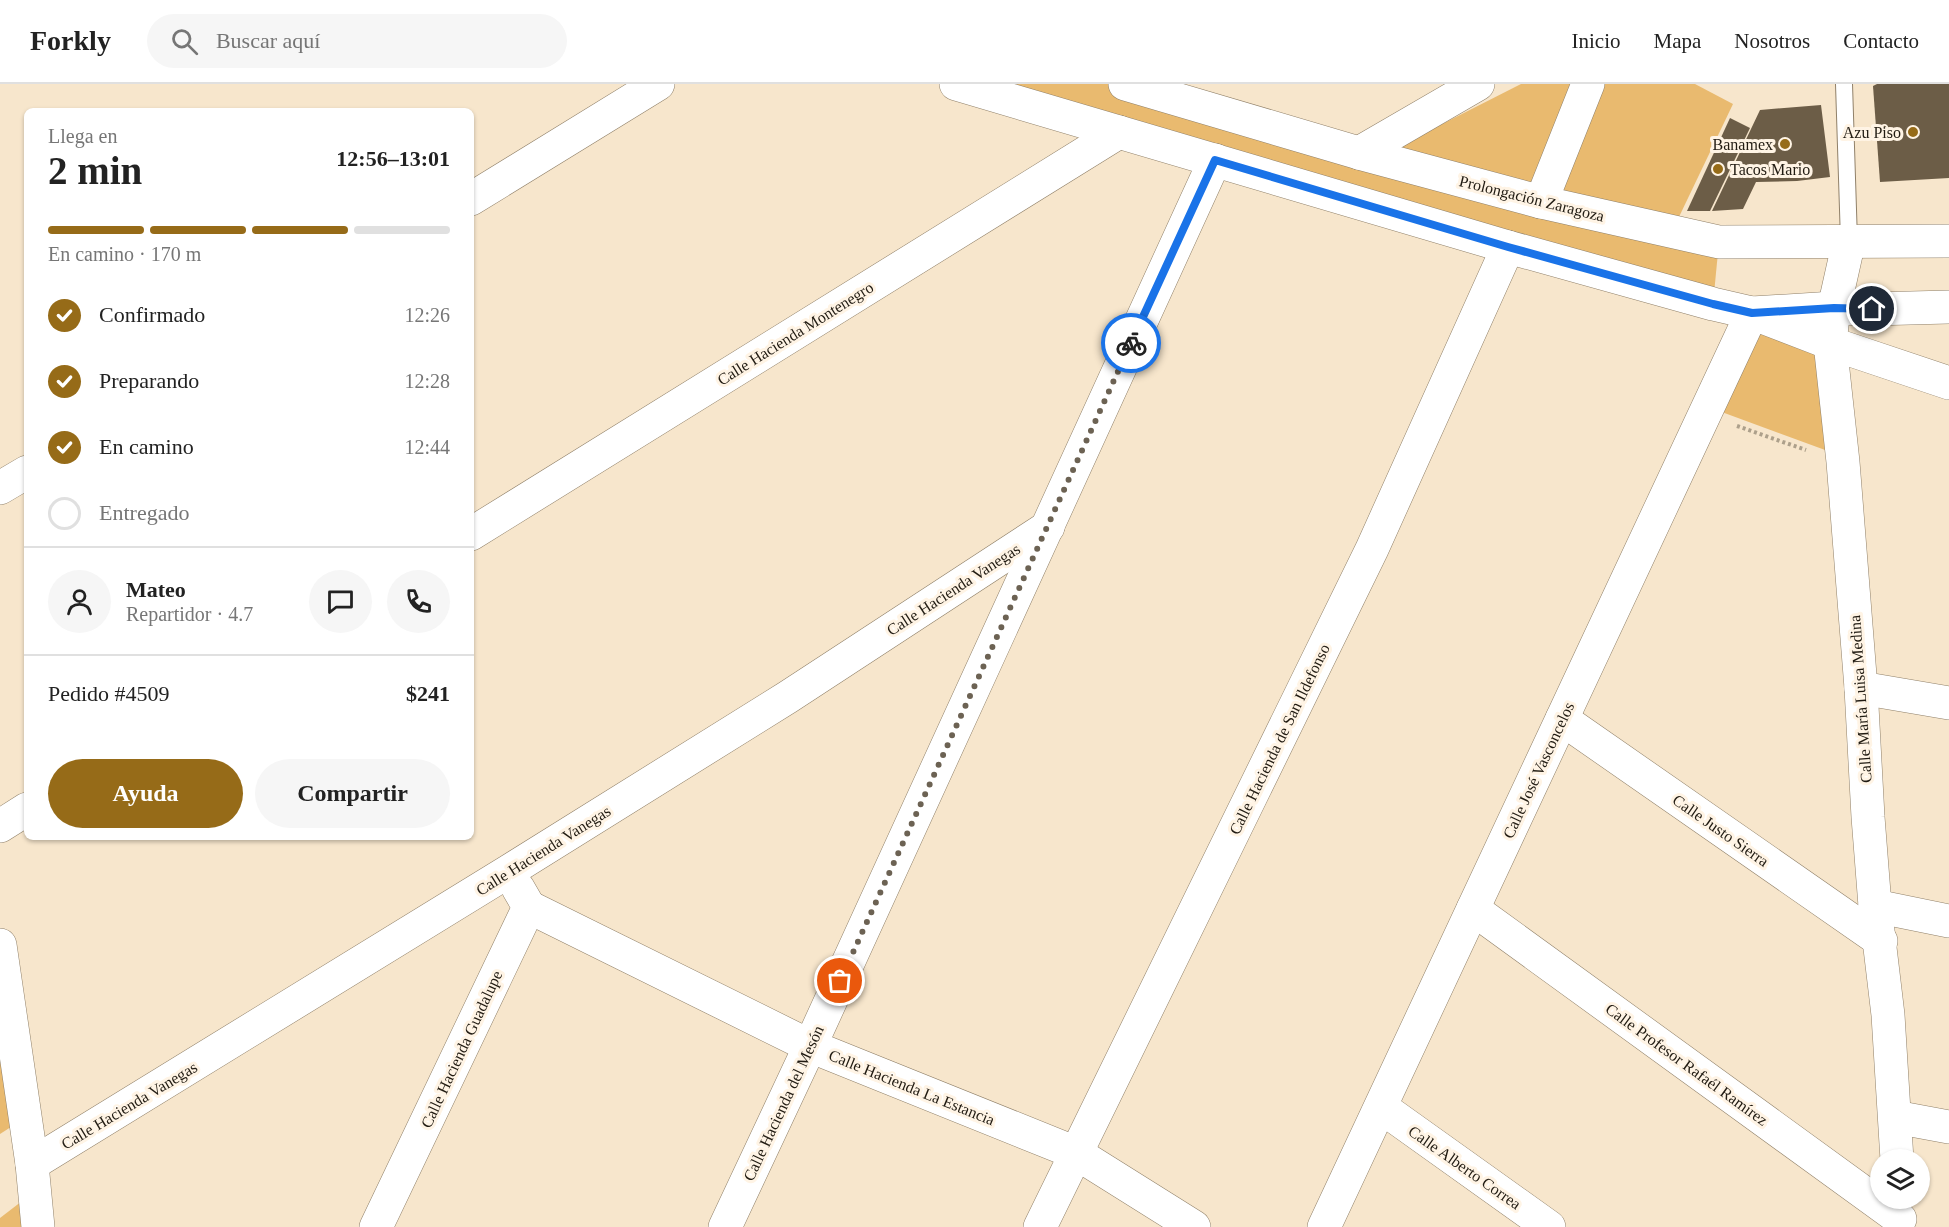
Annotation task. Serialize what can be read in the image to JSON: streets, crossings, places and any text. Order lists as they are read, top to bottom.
{
  "streets": {
    "street": [
      "Prolongación Zaragoza",
      "Calle Hacienda Montenegro",
      "Calle Hacienda Vanegas",
      "Calle María Luisa Medina",
      "Calle Hacienda de San Ildefonso",
      "Calle José Vasconcelos",
      "Calle Justo Sierra",
      "Calle Hacienda Guadalupe",
      "Calle Profesor Rafaél Ramírez",
      "Calle Hacienda La Estancia",
      "Calle Hacienda del Mesón",
      "Calle Alberto Correa"
    ]
  },
  "crossings": [
    ["Prolongación Zaragoza", "Calle María Luisa Medina"],
    ["Calle Hacienda Vanegas", "Calle Hacienda del Mesón"],
    ["Calle María Luisa Medina", "Calle Justo Sierra"],
    ["Calle Hacienda de San Ildefonso", "Calle Hacienda La Estancia"],
    ["Calle José Vasconcelos", "Calle Justo Sierra"],
    ["Calle José Vasconcelos", "Calle Profesor Rafaél Ramírez"],
    ["Calle José Vasconcelos", "Calle Alberto Correa"],
    ["Calle Hacienda Guadalupe", "Calle Hacienda La Estancia"],
    ["Calle Hacienda La Estancia", "Calle Hacienda del Mesón"]
  ],
  "places": ["Azu Piso", "Banamex", "Tacos Mario"],
  "page": {
    "header": "Forkly",
    "search": "Buscar aquí",
    "nav": [
      "Inicio",
      "Mapa",
      "Nosotros",
      "Contacto"
    ],
    "heading": ["2 min", "Llega en", "12:56–13:01"],
    "panel": [
      "Mateo",
      "Repartidor · 4.7",
      "Pedido #4509",
      "$241"
    ],
    "bar": "En camino · 170 m",
    "list": [
      ["Confirmado", "12:26"],
      ["Preparando", "12:28"],
      ["En camino", "12:44"],
      "Entregado"
    ],
    "buttons": ["Ayuda", "Compartir"]
  }
}
